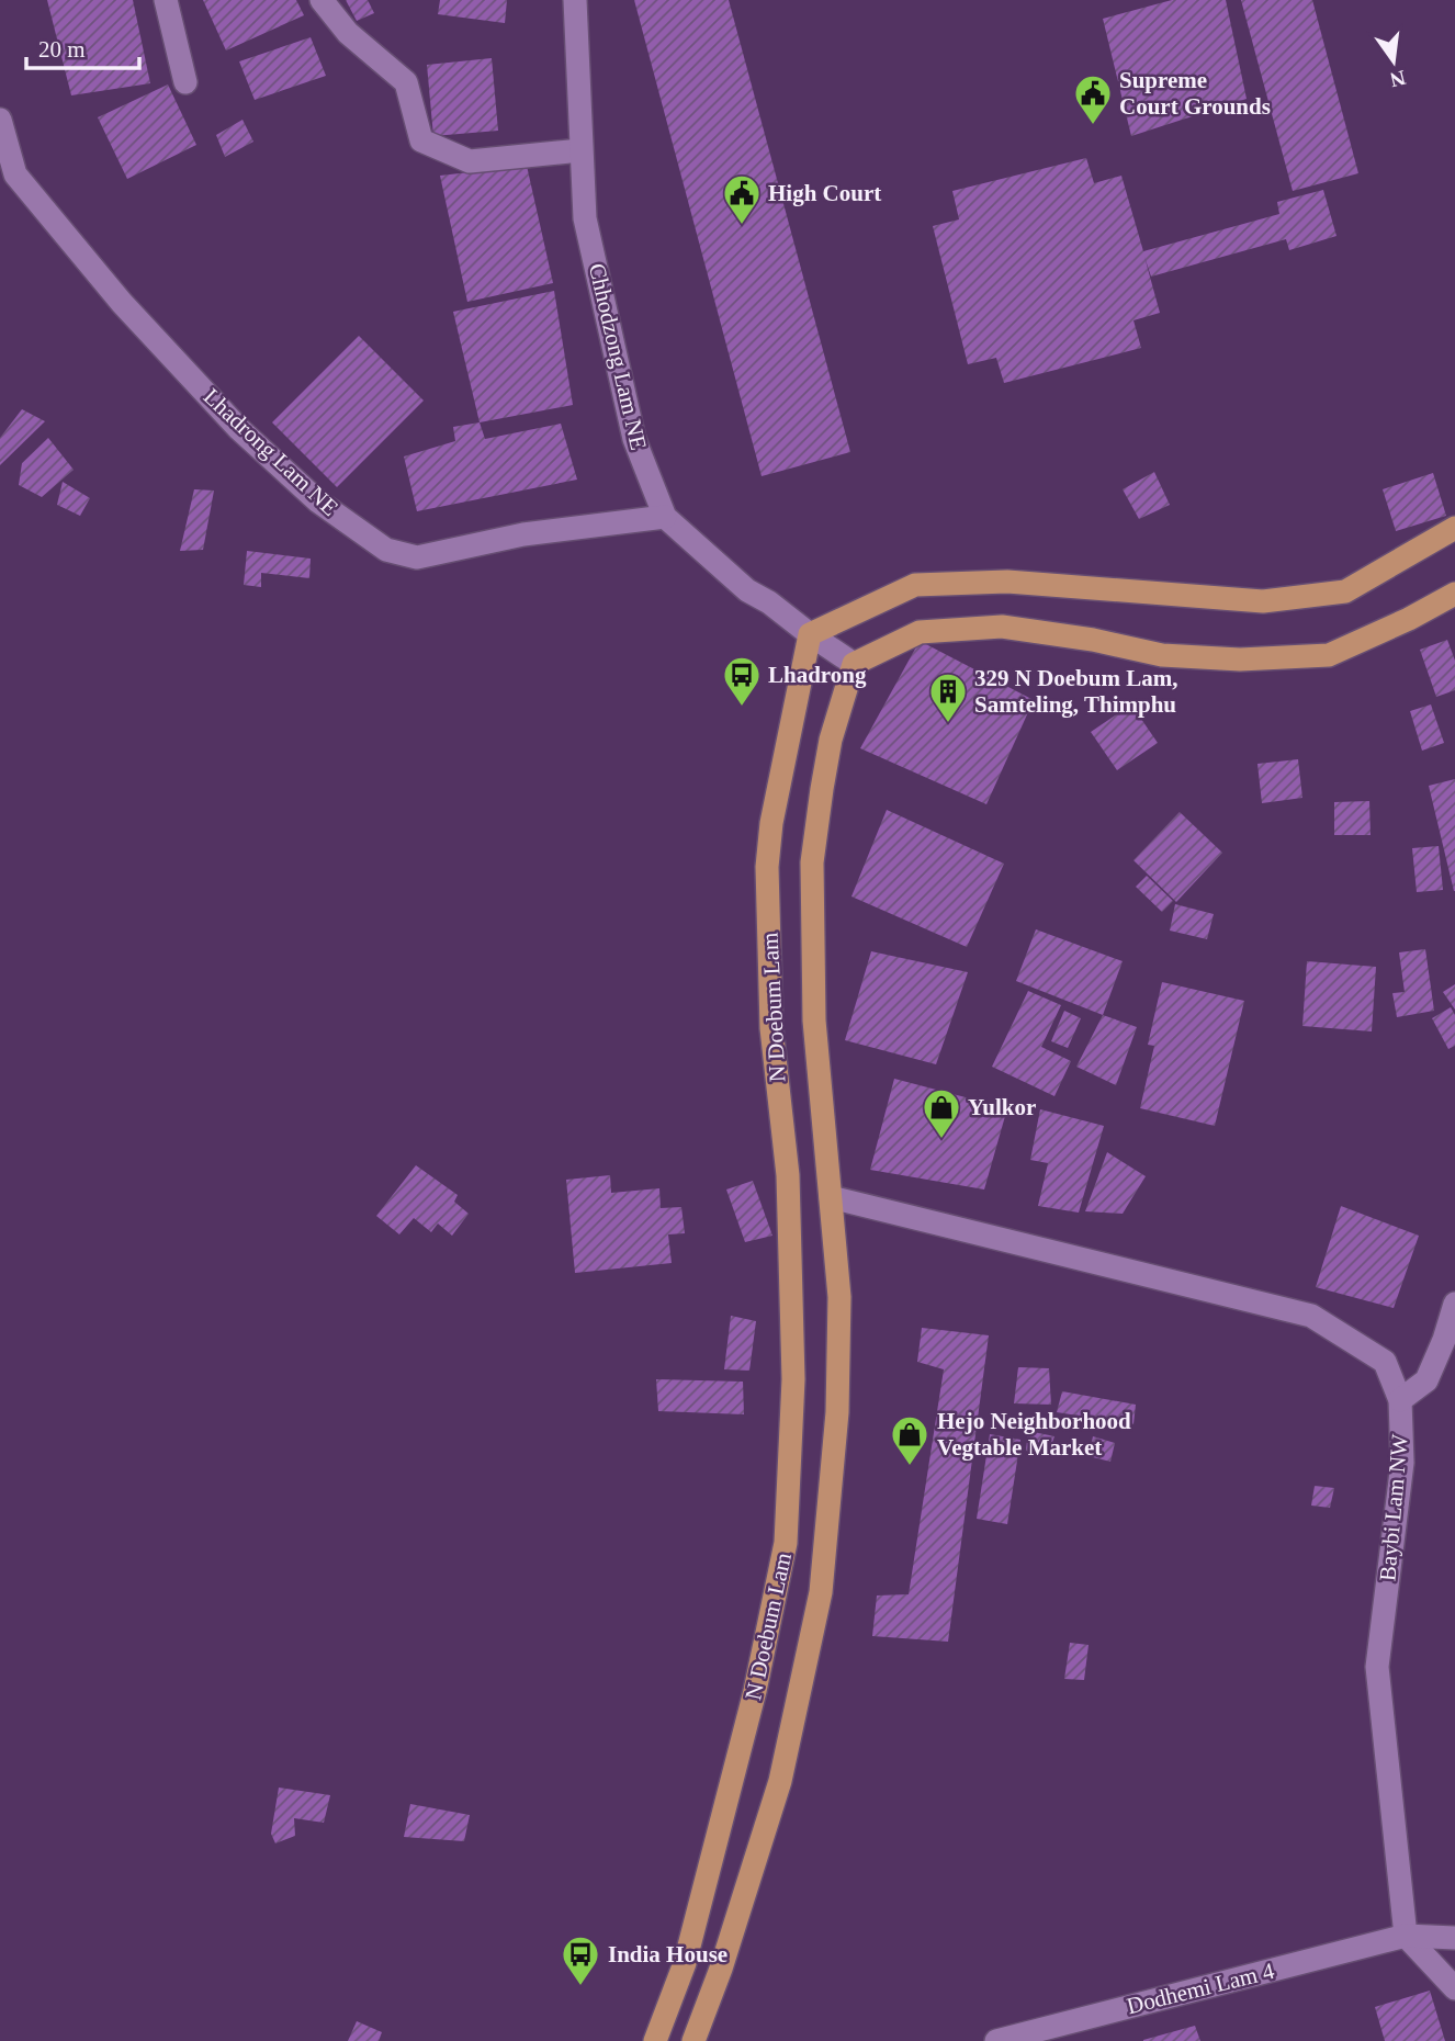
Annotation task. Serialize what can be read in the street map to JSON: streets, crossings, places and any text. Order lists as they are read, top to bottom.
{
  "streets": {
    "main road": ["N Doebum Lam"],
    "street": [
      "Chhodzong Lam NE",
      "Lhadrong Lam NE",
      "Baybi Lam NW",
      "Dodhemi Lam 4"
    ]
  },
  "crossings": [
    ["Chhodzong Lam NE", "Lhadrong Lam NE"],
    ["Chhodzong Lam NE", "N Doebum Lam"],
    ["N Doebum Lam", "Baybi Lam NW"],
    ["Baybi Lam NW", "Dodhemi Lam 4"]
  ],
  "places": {
    "public building": ["Supreme Court Grounds", "High Court"],
    "bus stop": ["Lhadrong", "India House"],
    "building": ["329 N Doebum Lam, Samteling, Thimphu"],
    "shop": ["Yulkor", "Hejo Neighborhood Vegtable Market"]
  },
  "scale_bar": "20 m",
  "north": "bottom"
}
